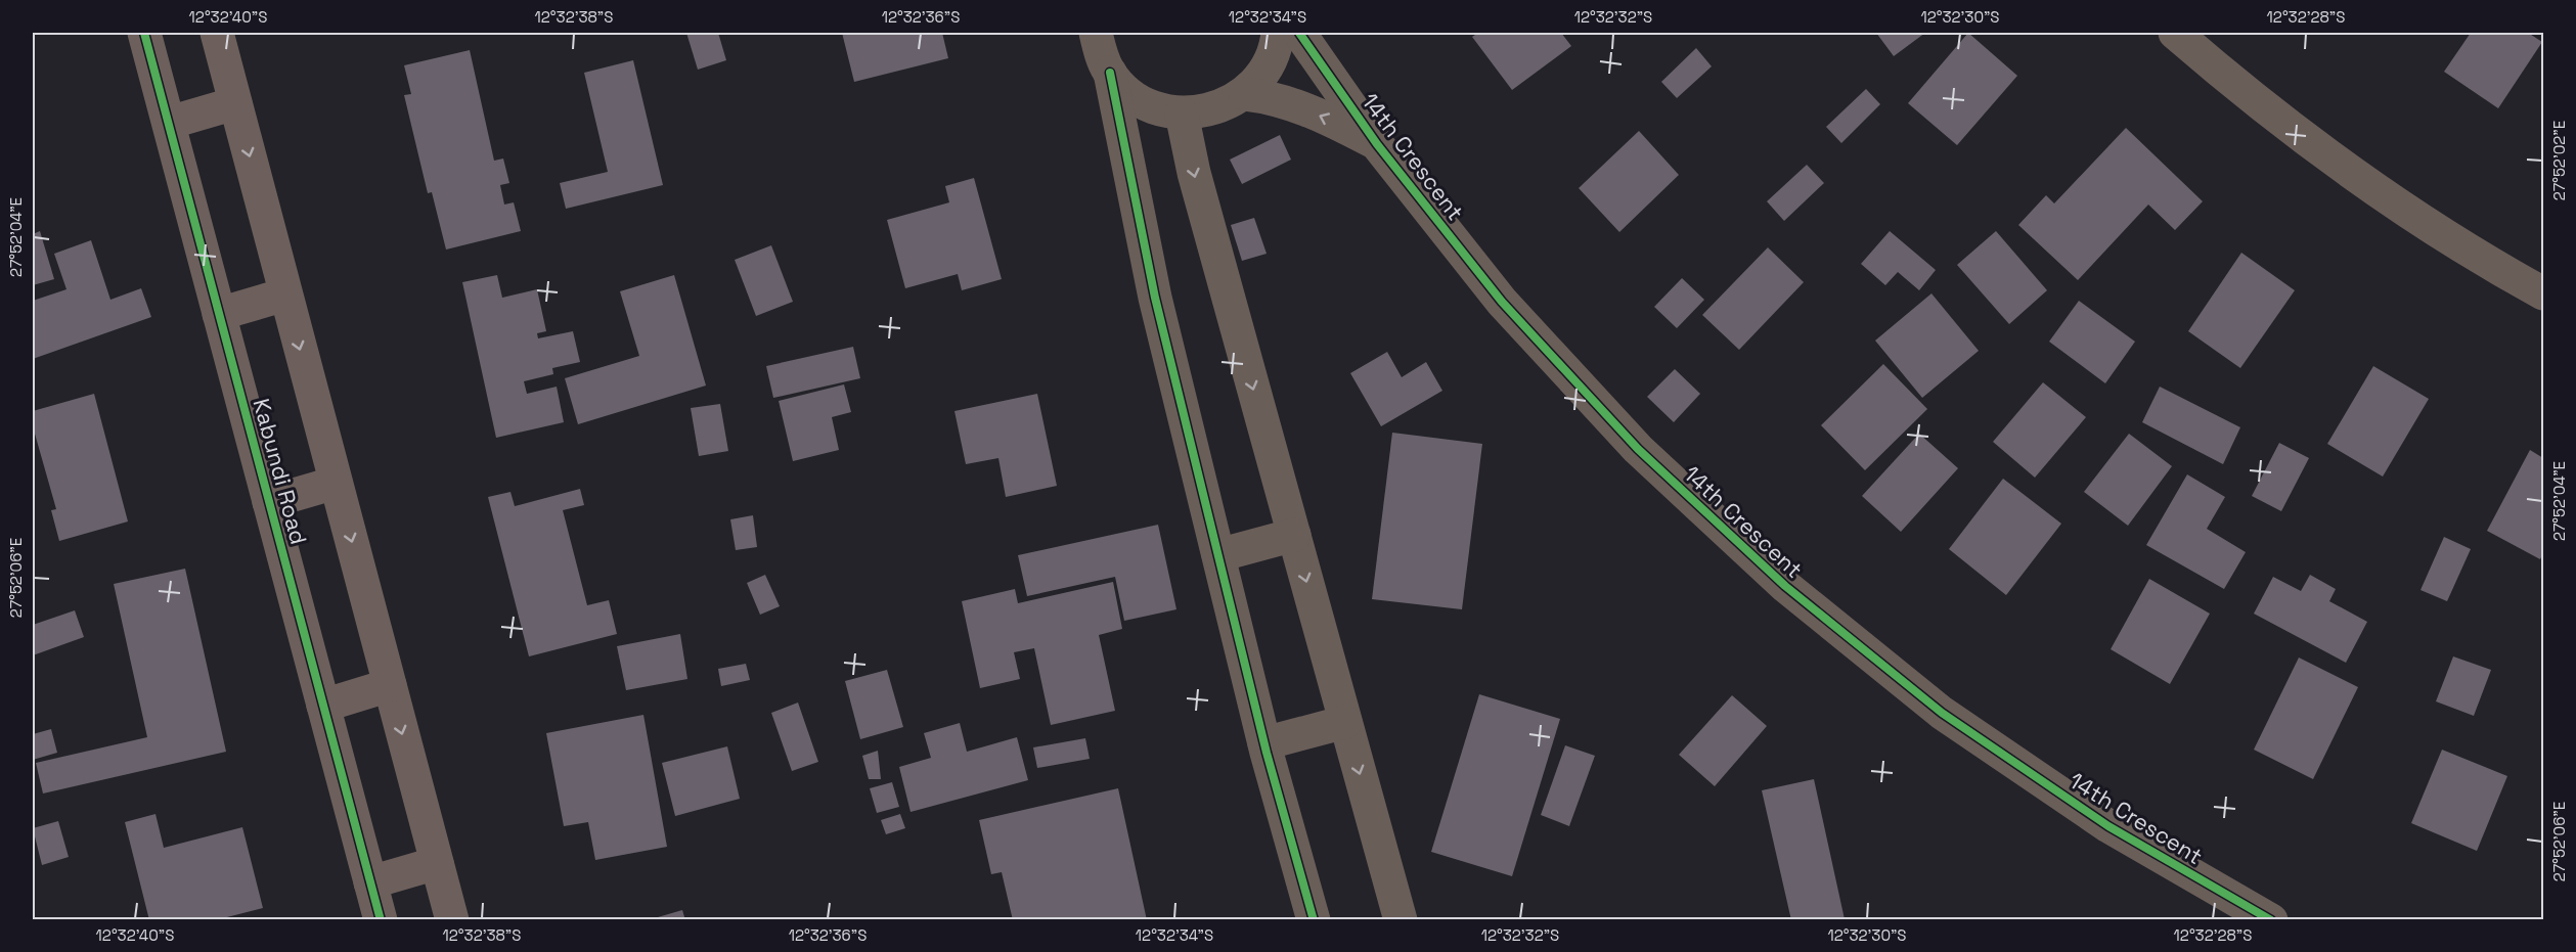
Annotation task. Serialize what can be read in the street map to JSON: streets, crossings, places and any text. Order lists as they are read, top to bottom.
{
  "streets": {
    "street": ["14th Crescent", "Kabundi Road"]
  },
  "coordinates": [
    "12°32'40\"S",
    "12°32'38\"S",
    "12°32'36\"S",
    "12°32'34\"S",
    "12°32'32\"S",
    "12°32'30\"S",
    "12°32'28\"S",
    "27°52'02\"E",
    "27°52'04\"E",
    "27°52'06\"E"
  ]
}
